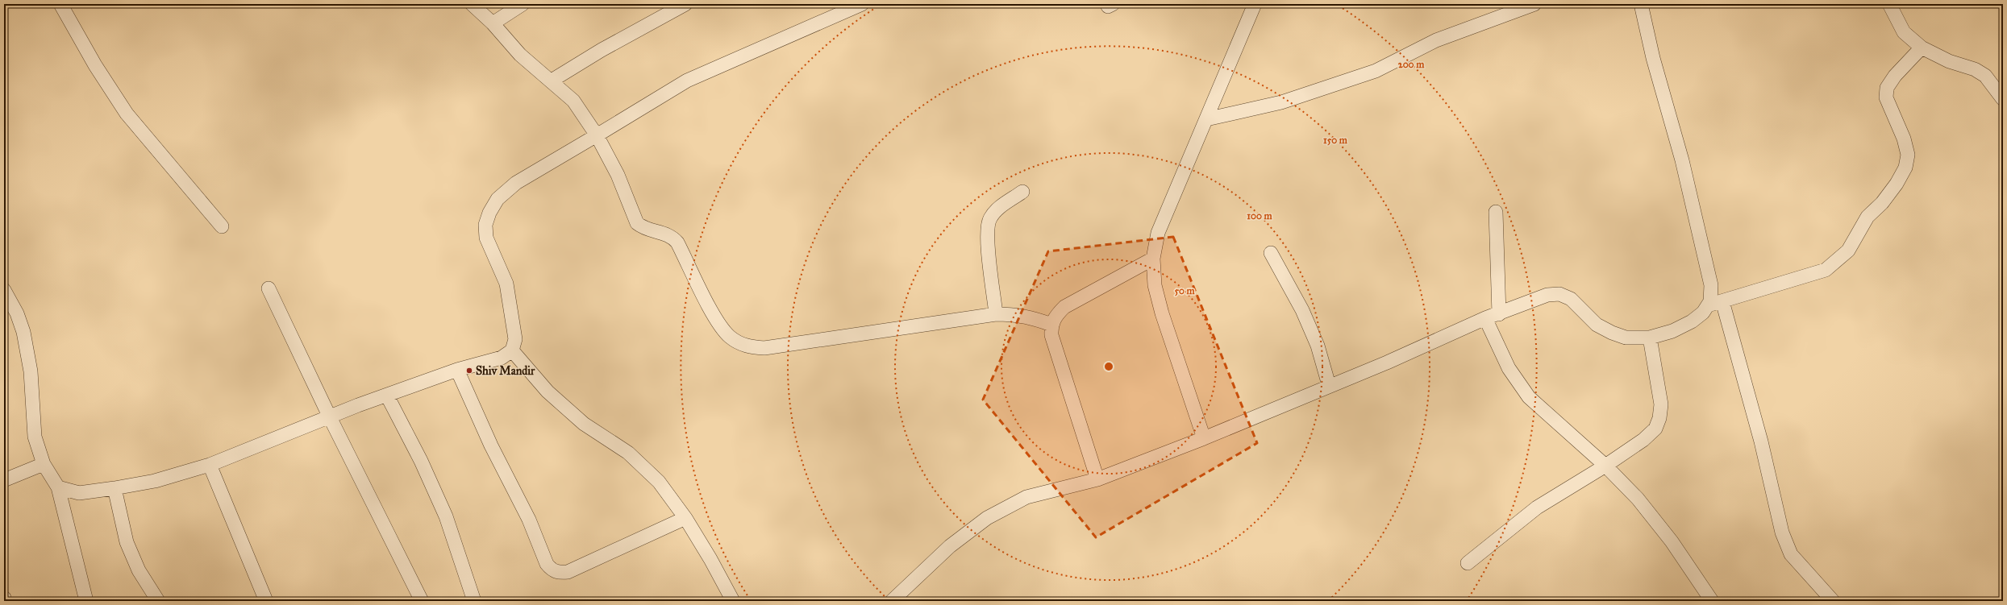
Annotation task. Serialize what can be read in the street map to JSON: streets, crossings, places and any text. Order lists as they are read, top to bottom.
{
  "places": ["Shiv Mandir"],
  "rings": [
    "200 m",
    "150 m",
    "100 m",
    "50 m"
  ]
}
